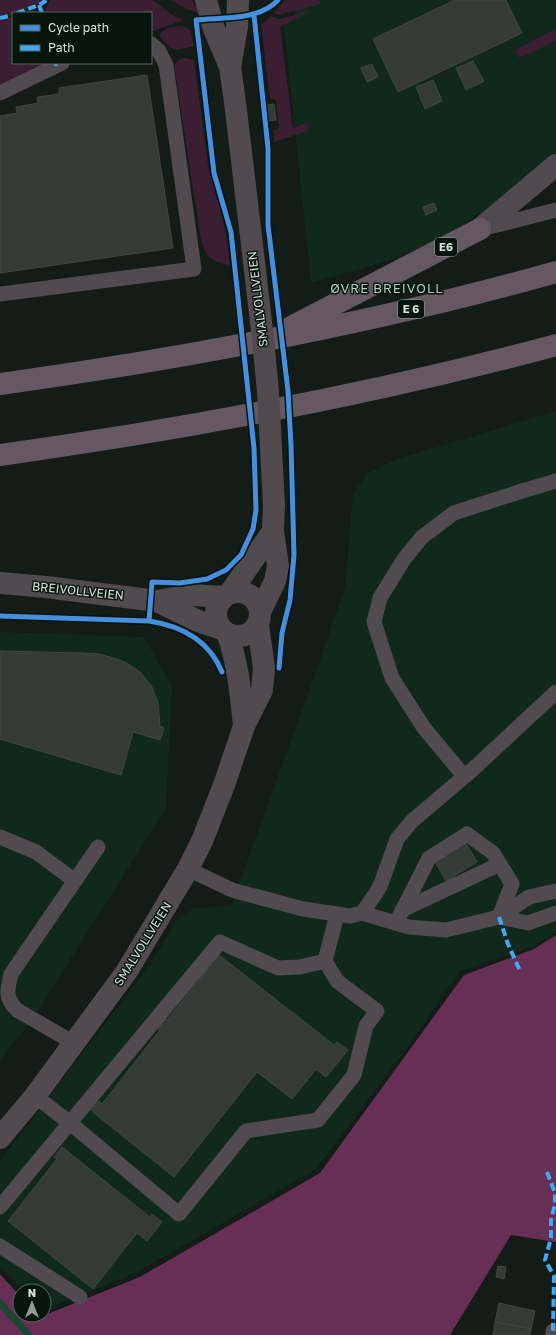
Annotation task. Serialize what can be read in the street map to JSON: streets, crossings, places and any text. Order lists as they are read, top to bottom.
{
  "streets": {
    "highway": ["E6", "E 6"],
    "street": ["SMALVOLLVEIEN", "BREIVOLLVEIEN"]
  },
  "crossings": [
    ["E6", "E 6"],
    ["SMALVOLLVEIEN", "BREIVOLLVEIEN"]
  ],
  "districts": ["ØVRE BREIVOLL"],
  "legend": ["Cycle path", "Path"],
  "north": "top"
}
